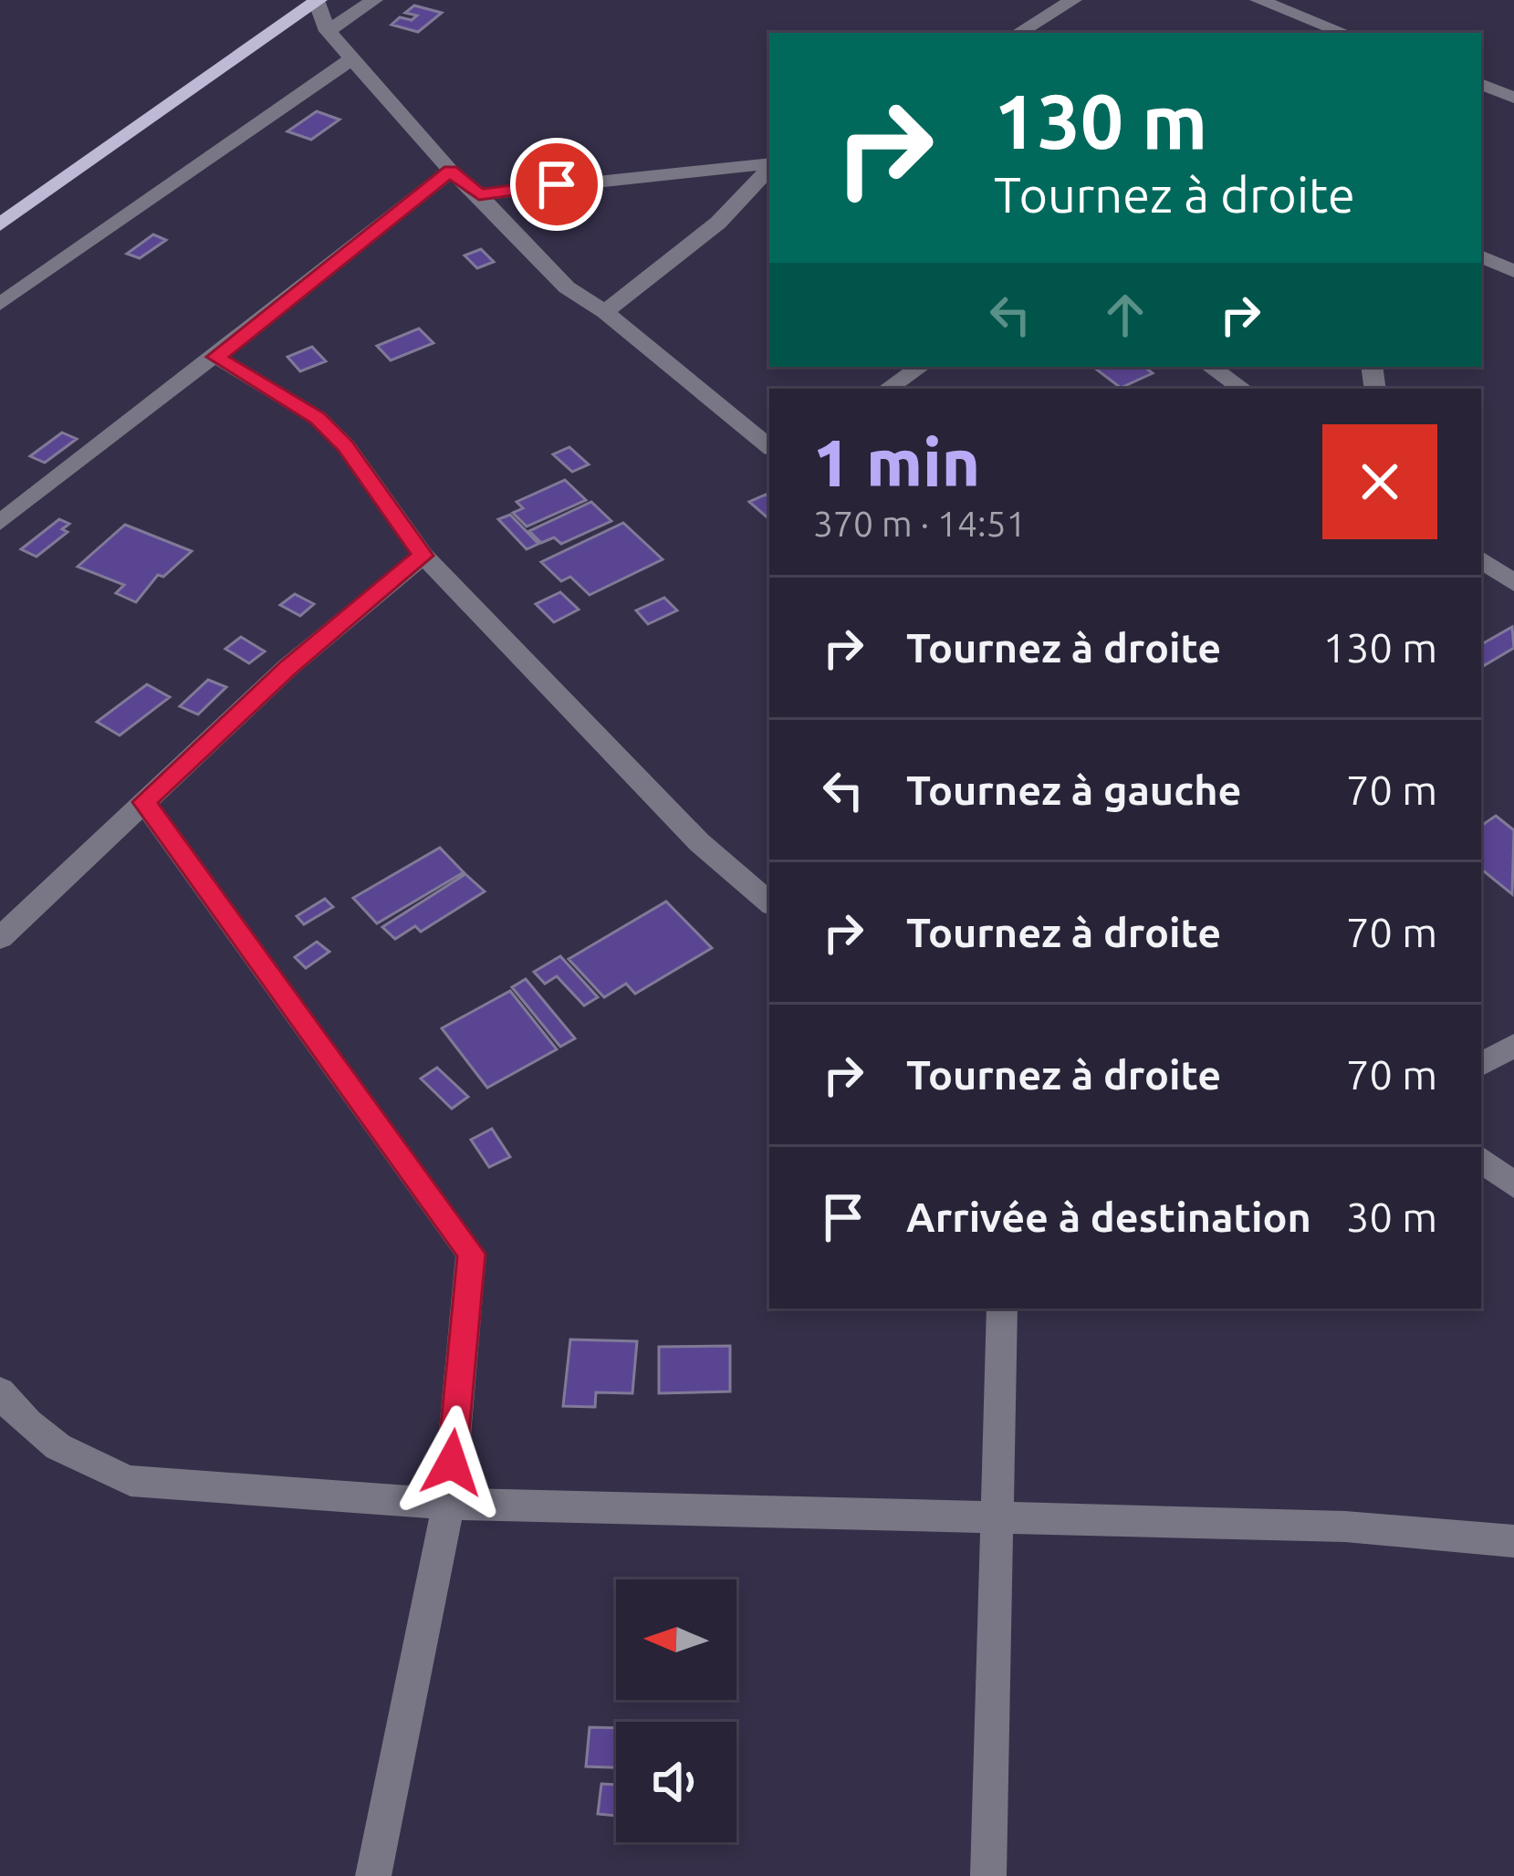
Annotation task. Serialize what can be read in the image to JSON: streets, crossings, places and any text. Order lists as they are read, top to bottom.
{
  "north": "left",
  "page": {
    "turn": ["130 m", "Tournez à droite"],
    "heading": ["1 min", "370 m · 14:51"],
    "list": [
      {
        "name": "Tournez à droite",
        "value": "130 m"
      },
      {
        "name": "Tournez à gauche",
        "value": "70 m"
      },
      {
        "name": "Tournez à droite",
        "value": "70 m"
      },
      {
        "name": "Tournez à droite",
        "value": "70 m"
      },
      {
        "name": "Arrivée à destination",
        "value": "30 m"
      }
    ]
  }
}
